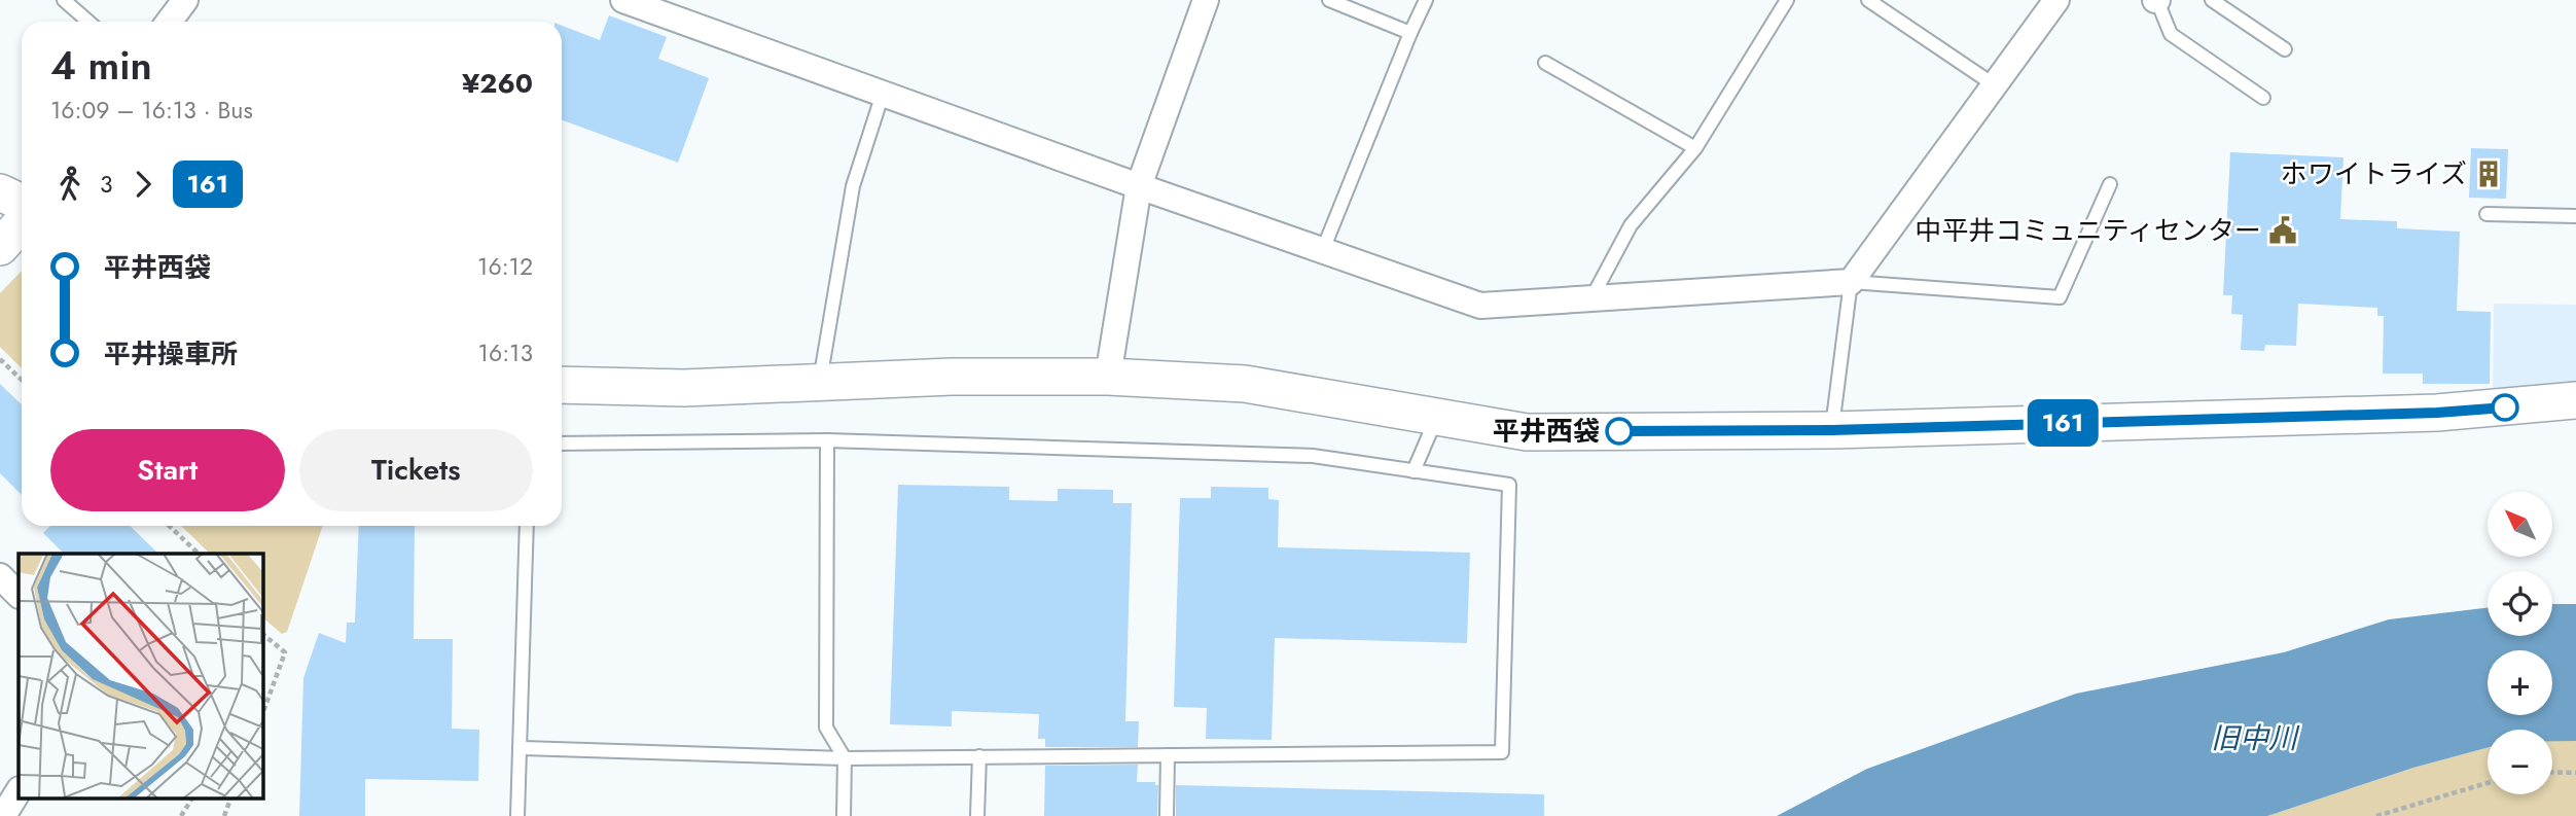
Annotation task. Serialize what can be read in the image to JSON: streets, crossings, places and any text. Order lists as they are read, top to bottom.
{
  "water": ["旧中川"],
  "places": {
    "building": ["ホワイトライズ"],
    "public building": ["中平井コミュニティセンター"],
    "other": ["平井西袋"]
  },
  "lines": ["bus line 161"],
  "north": "top left",
  "page": {
    "on_map": "161",
    "heading": ["4 min", "16:09 – 16:13 · Bus", "¥260"],
    "legs": ["3", "161"],
    "list": [
      {
        "name": "平井西袋",
        "value": "16:12"
      },
      {
        "name": "平井操車所",
        "value": "16:13"
      }
    ],
    "buttons": ["Start", "Tickets"],
    "map_buttons": ["+", "−"]
  }
}
